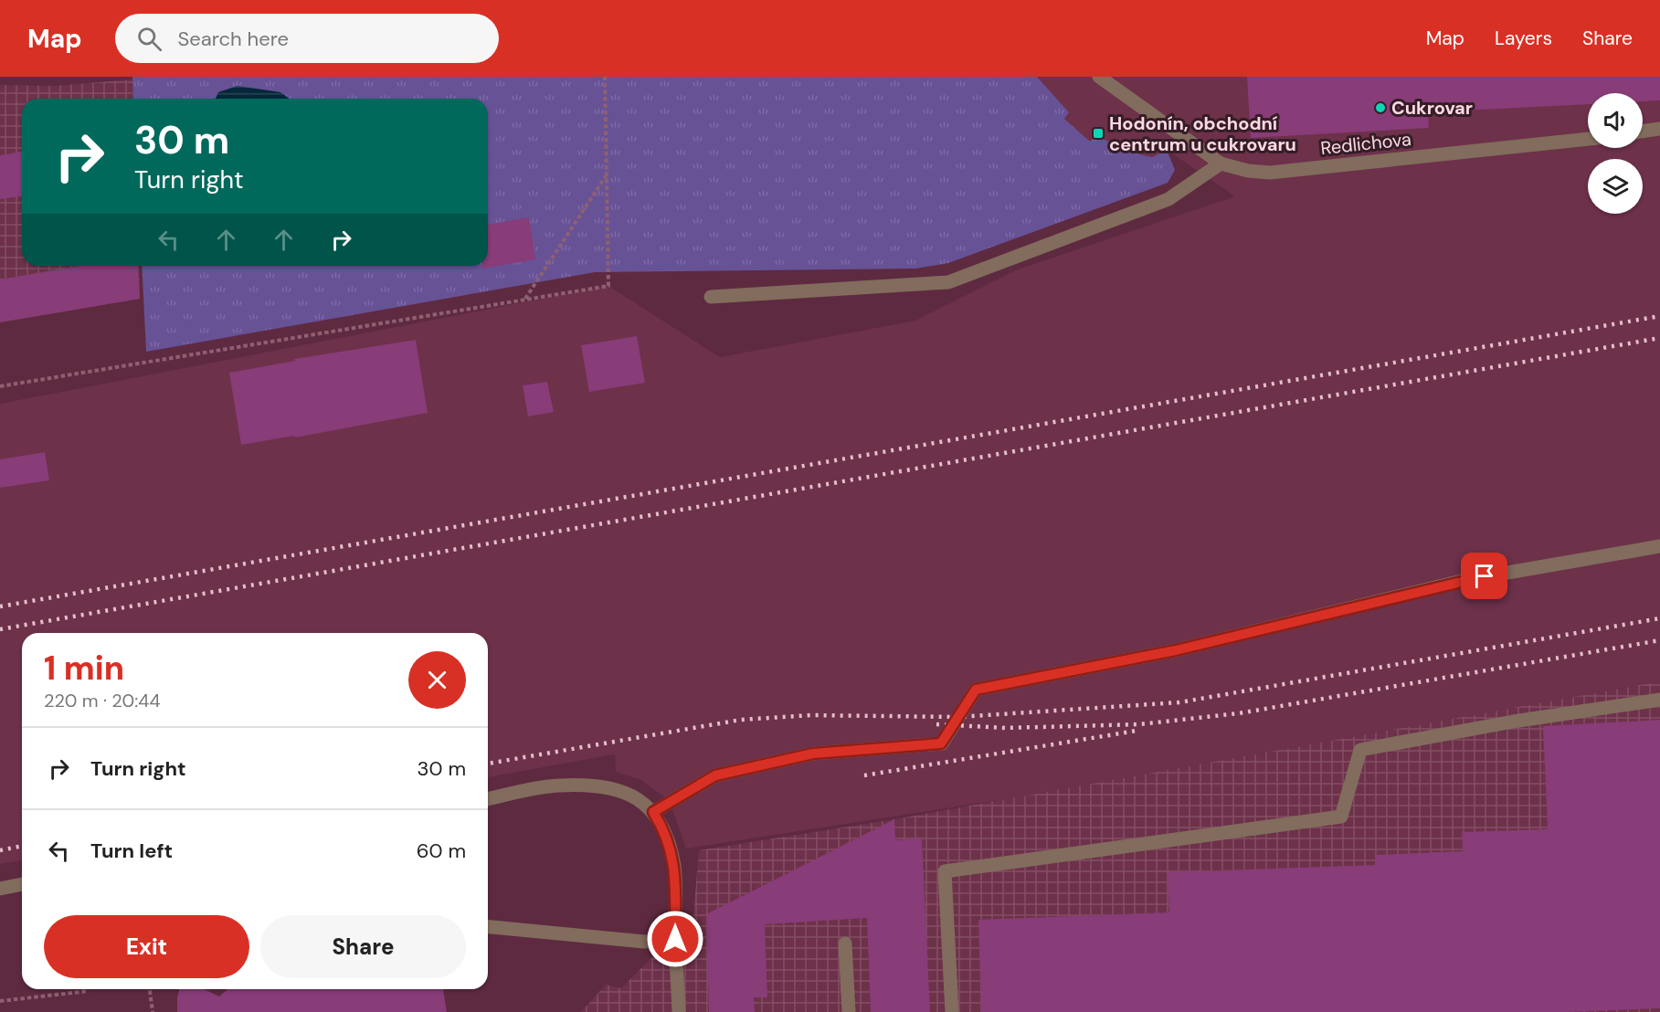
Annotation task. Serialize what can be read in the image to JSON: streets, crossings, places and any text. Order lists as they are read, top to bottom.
{
  "streets": {
    "street": ["Redlichova"]
  },
  "places": {
    "other": ["Cukrovar"],
    "transit": ["Hodonín, obchodní centrum u cukrovaru"]
  },
  "page": {
    "header": "Map",
    "search": "Search here",
    "nav": ["Map", "Layers", "Share"],
    "turn": ["30 m", "Turn right"],
    "heading": ["1 min", "220 m · 20:44"],
    "list": [
      {
        "name": "Turn right",
        "value": "30 m"
      },
      {
        "name": "Turn left",
        "value": "60 m"
      }
    ],
    "buttons": ["Exit", "Share"]
  }
}
